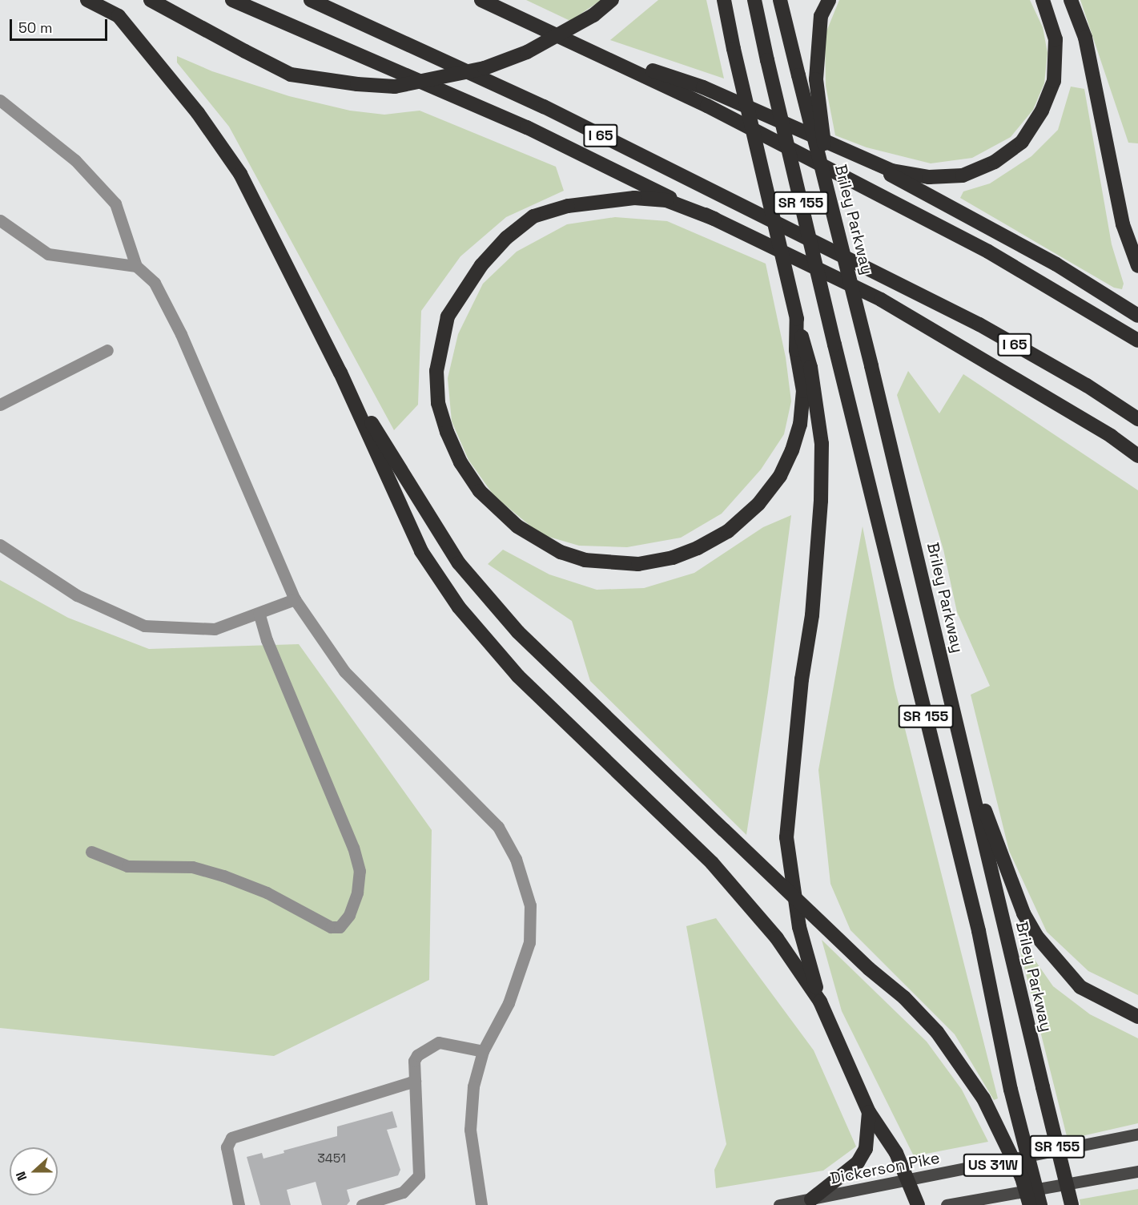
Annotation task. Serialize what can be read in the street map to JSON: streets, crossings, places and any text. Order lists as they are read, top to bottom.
{
  "streets": {
    "highway": ["I 65", "SR 155", "Briley Parkway"],
    "main road": ["US 31W", "Dickerson Pike"]
  },
  "house_numbers": ["3451"],
  "scale_bar": "50 m",
  "north": "left"
}
